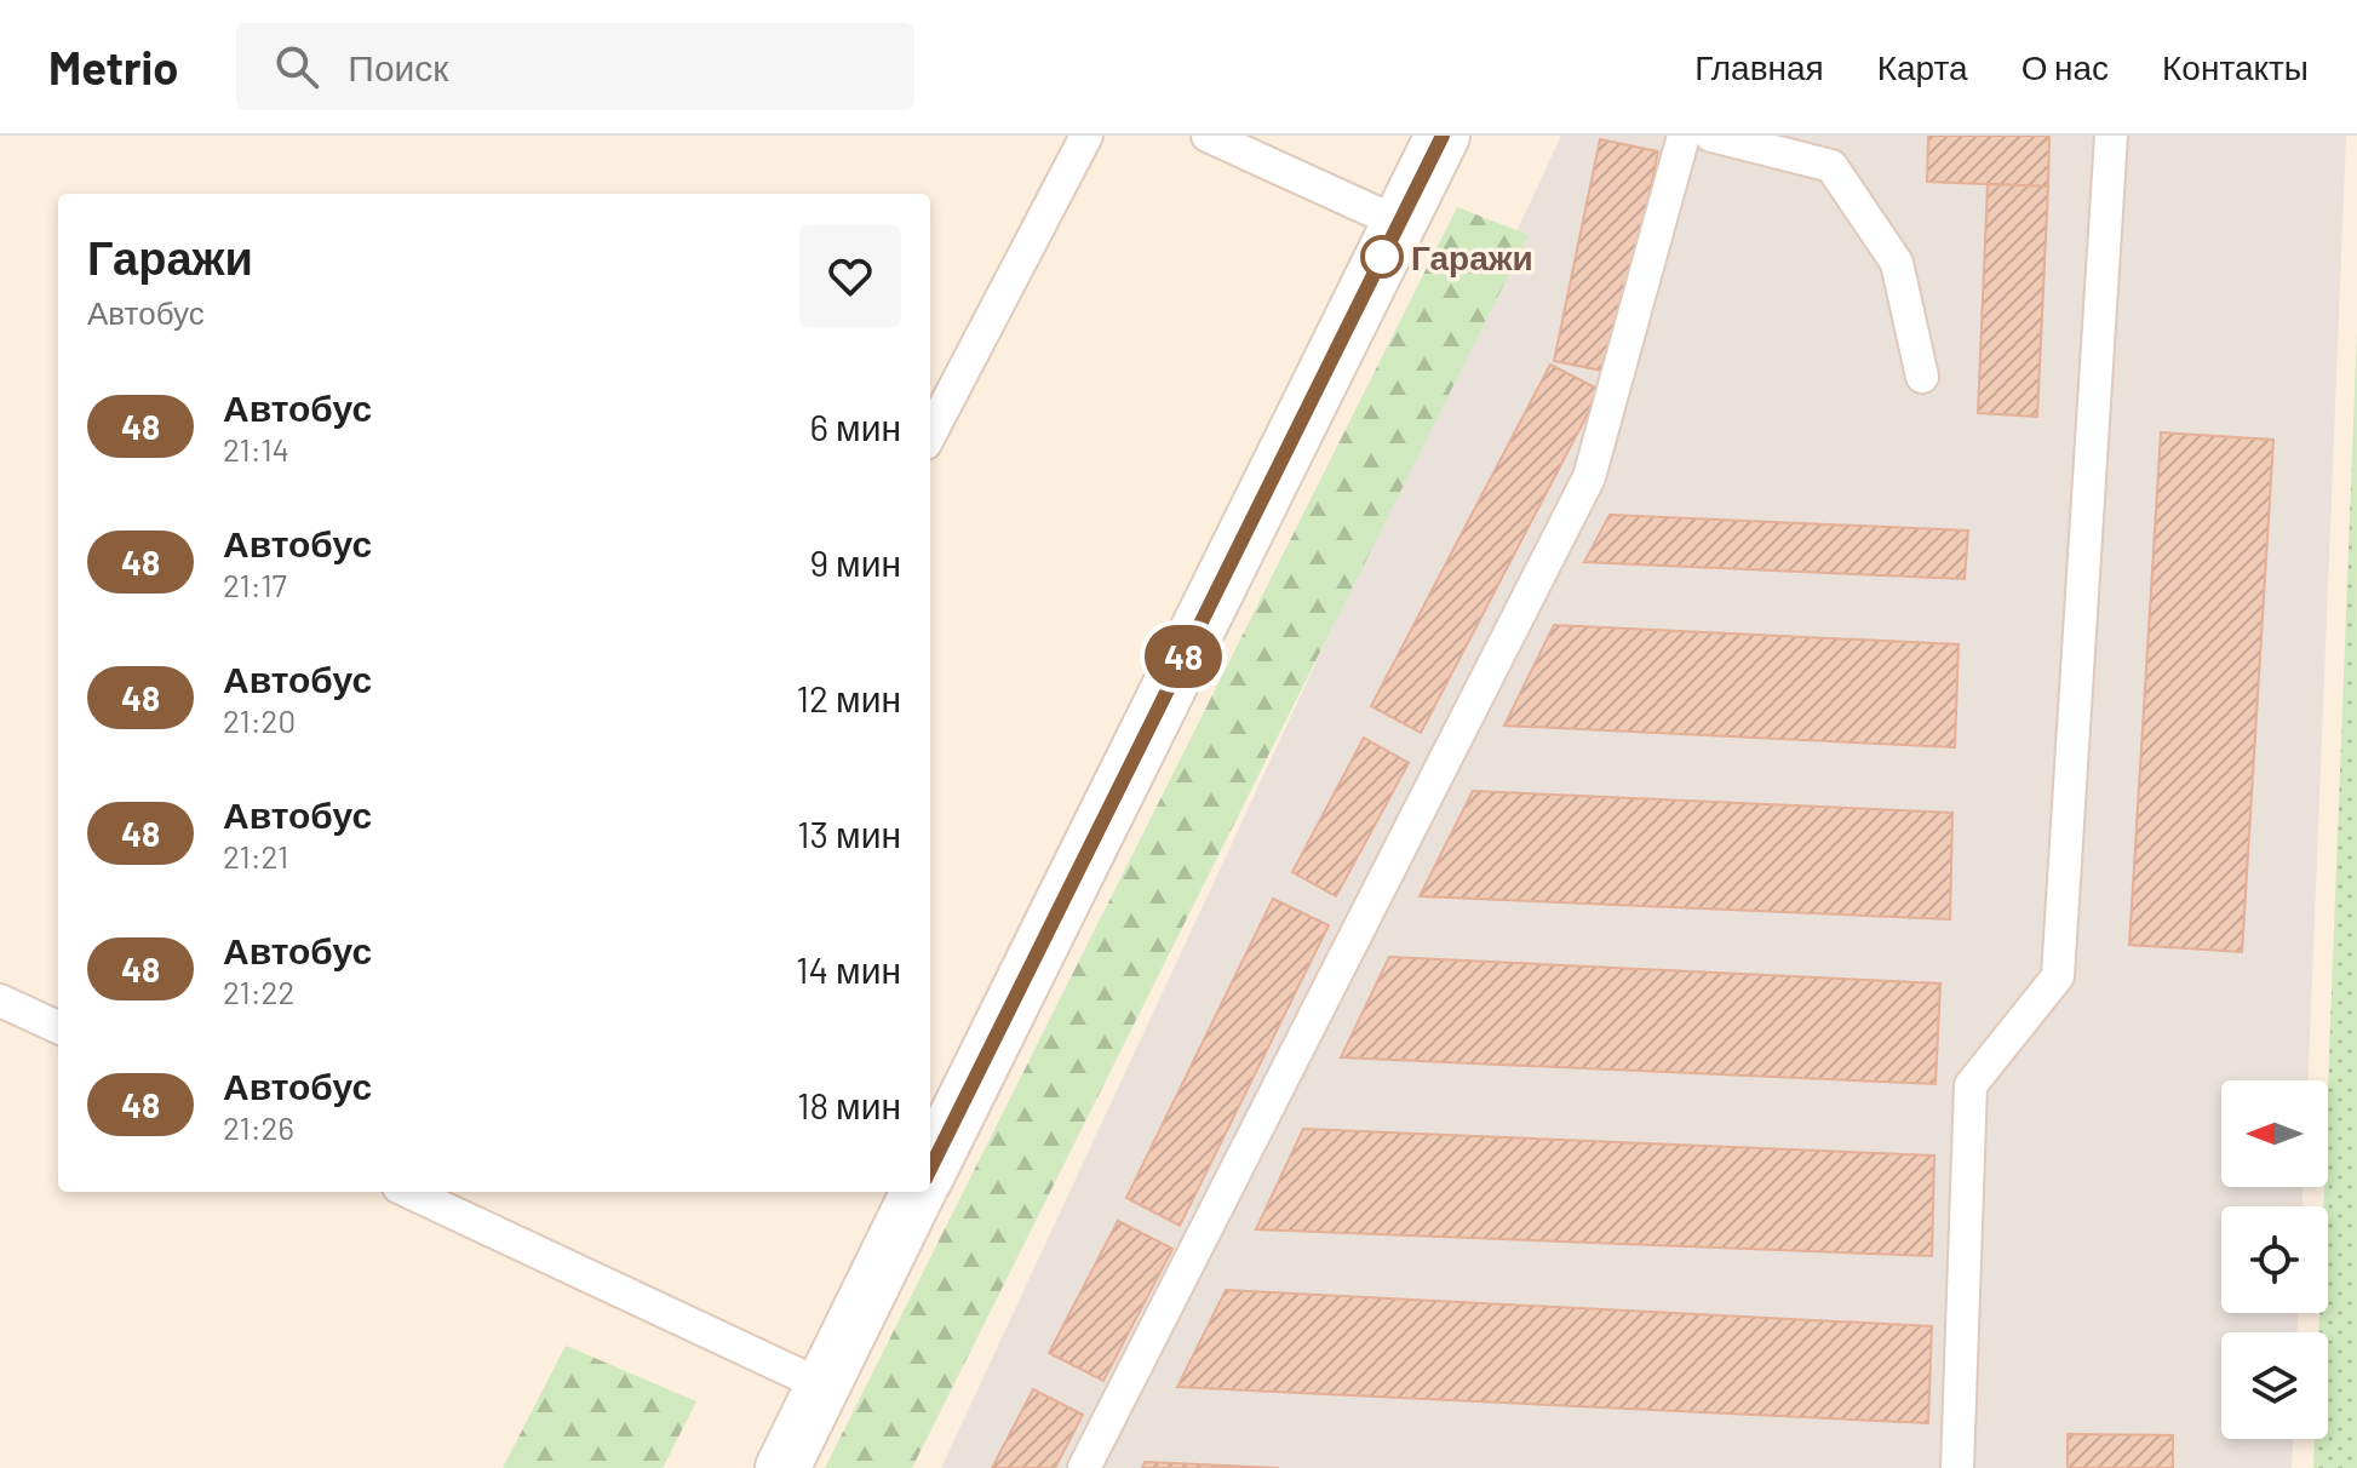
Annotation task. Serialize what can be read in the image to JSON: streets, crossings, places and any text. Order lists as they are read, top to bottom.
{
  "places": ["Гаражи"],
  "lines": ["bus line 48"],
  "north": "left",
  "page": {
    "header": "Metrio",
    "search": "Поиск",
    "nav": [
      "Главная",
      "Карта",
      "О нас",
      "Контакты"
    ],
    "on_map": "48",
    "heading": ["Гаражи", "Автобус"],
    "list": [
      {
        "mark": "48",
        "name": "Автобус",
        "note": "21:14",
        "value": "6 мин"
      },
      {
        "mark": "48",
        "name": "Автобус",
        "note": "21:17",
        "value": "9 мин"
      },
      {
        "mark": "48",
        "name": "Автобус",
        "note": "21:20",
        "value": "12 мин"
      },
      {
        "mark": "48",
        "name": "Автобус",
        "note": "21:21",
        "value": "13 мин"
      },
      {
        "mark": "48",
        "name": "Автобус",
        "note": "21:22",
        "value": "14 мин"
      },
      {
        "mark": "48",
        "name": "Автобус",
        "note": "21:26",
        "value": "18 мин"
      }
    ]
  }
}
